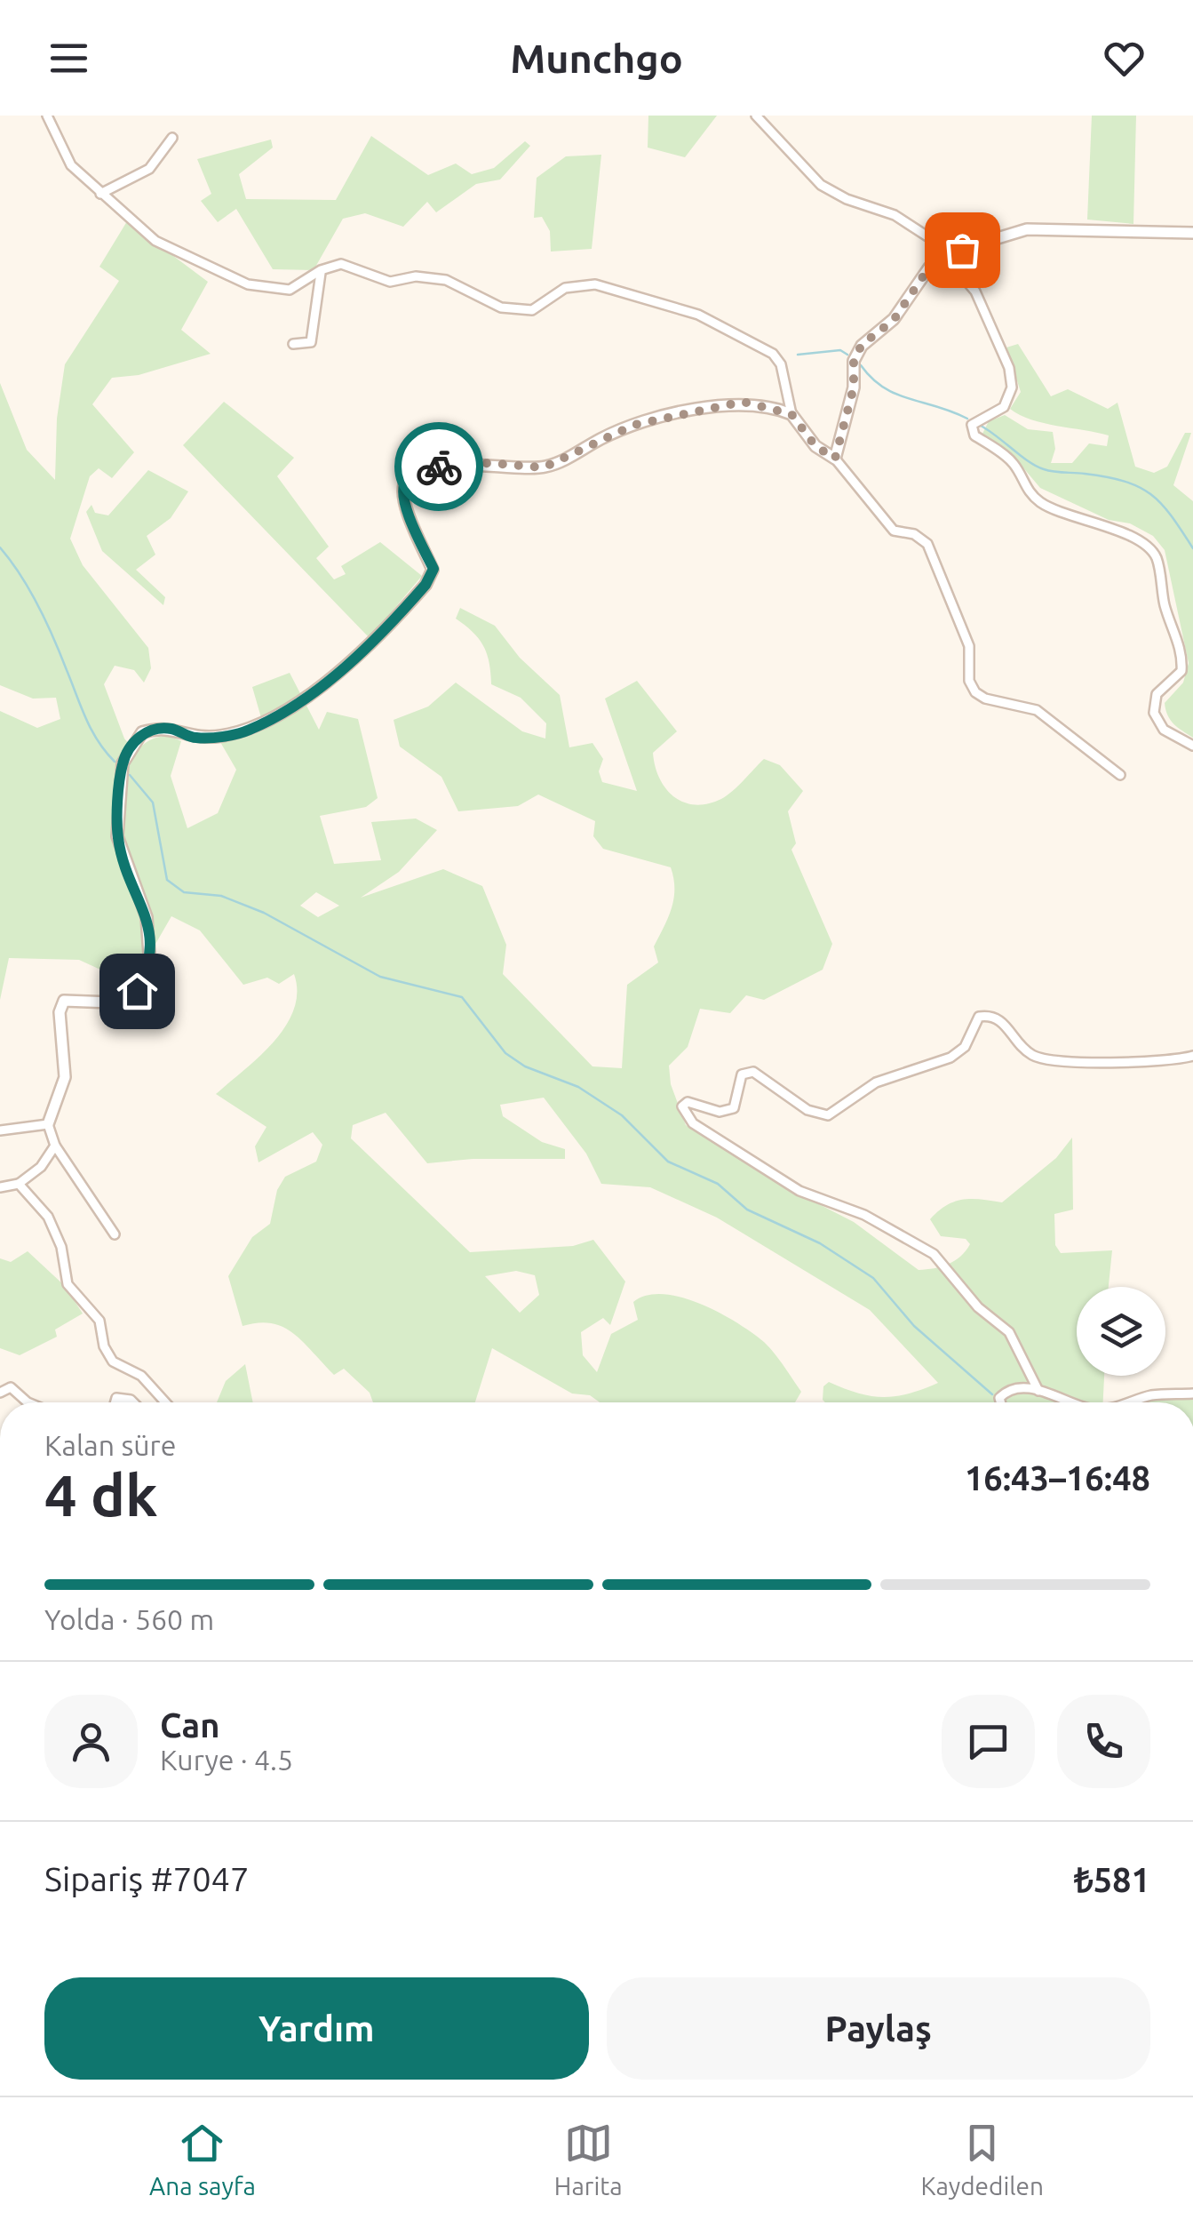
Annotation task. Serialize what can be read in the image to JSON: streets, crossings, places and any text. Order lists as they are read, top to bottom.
{
  "page": {
    "header": "Munchgo",
    "heading": ["4 dk", "Kalan süre", "16:43–16:48"],
    "panel": [
      "Can",
      "Kurye · 4.5",
      "Sipariş #7047",
      "₺581"
    ],
    "bar": "Yolda · 560 m",
    "buttons": ["Yardım", "Paylaş"],
    "tabs": ["Ana sayfa", "Harita", "Kaydedilen"]
  }
}
